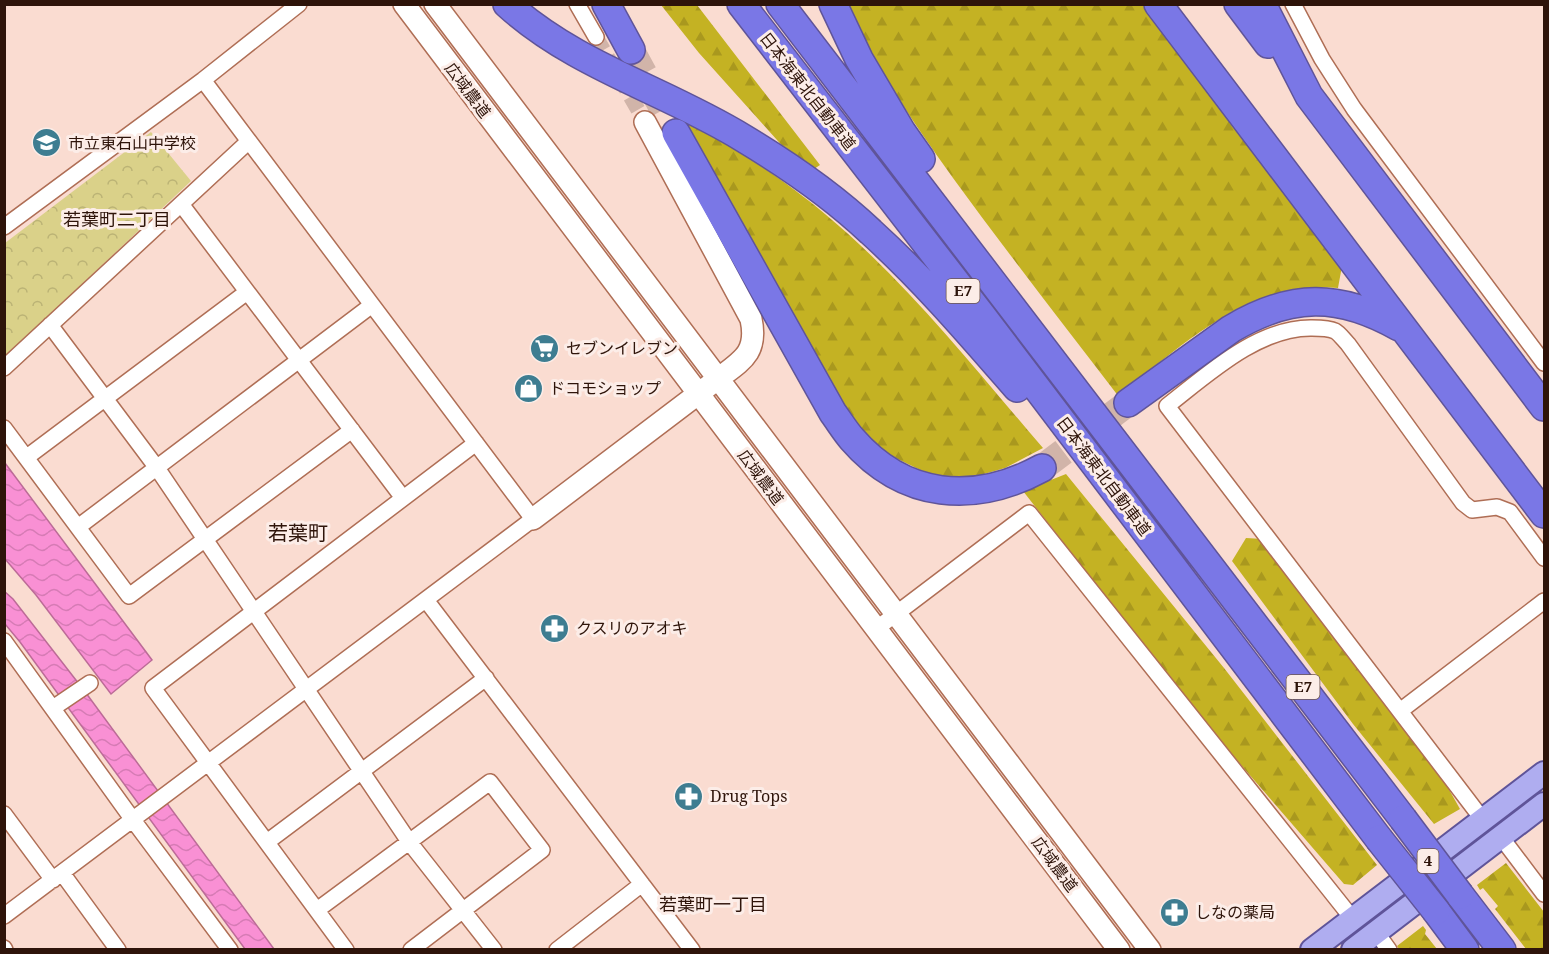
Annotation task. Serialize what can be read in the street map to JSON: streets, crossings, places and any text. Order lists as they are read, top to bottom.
{
  "streets": {
    "highway": ["日本海東北自動車道", "E7"],
    "main road": ["4"],
    "street": ["広域農道"]
  },
  "districts": ["若葉町二丁目", "若葉町", "若葉町一丁目"],
  "places": {
    "school or university": ["市立東石山中学校"],
    "supermarket": ["セブンイレブン"],
    "shop": ["ドコモショップ"],
    "pharmacy": ["クスリのアオキ", "Drug Tops", "しなの薬局"]
  }
}
